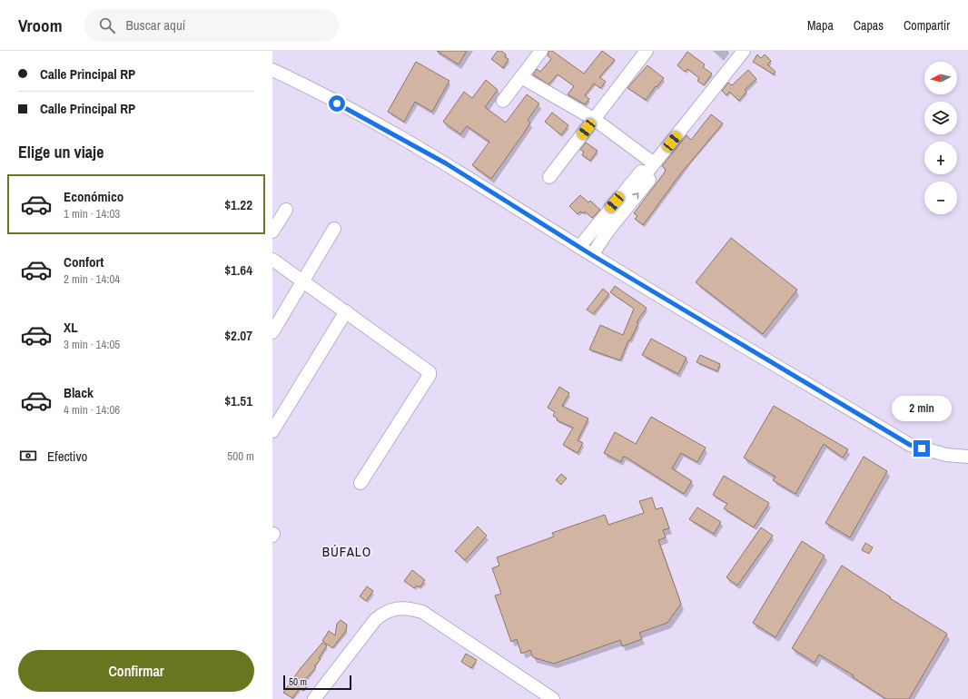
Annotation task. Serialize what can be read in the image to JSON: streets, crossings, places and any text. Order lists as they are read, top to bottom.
{
  "districts": ["BÚFALO"],
  "scale_bar": "50 m",
  "north": "left",
  "page": {
    "header": "Vroom",
    "search": "Buscar aquí",
    "nav": ["Mapa", "Capas", "Compartir"],
    "banner": ["Calle Principal RP", "Calle Principal RP"],
    "map_buttons": ["+", "−"],
    "heading": "Elige un viaje",
    "list": [
      {
        "name": "Económico",
        "note": "1 min · 14:03",
        "value": "$1.22"
      },
      {
        "name": "Confort",
        "note": "2 min · 14:04",
        "value": "$1.64"
      },
      {
        "name": "XL",
        "note": "3 min · 14:05",
        "value": "$2.07"
      },
      {
        "name": "Black",
        "note": "4 min · 14:06",
        "value": "$1.51"
      }
    ],
    "bubble": "2 min",
    "pay": ["Efectivo", "500 m"],
    "buttons": "Confirmar",
    "scale": "50 m"
  }
}
